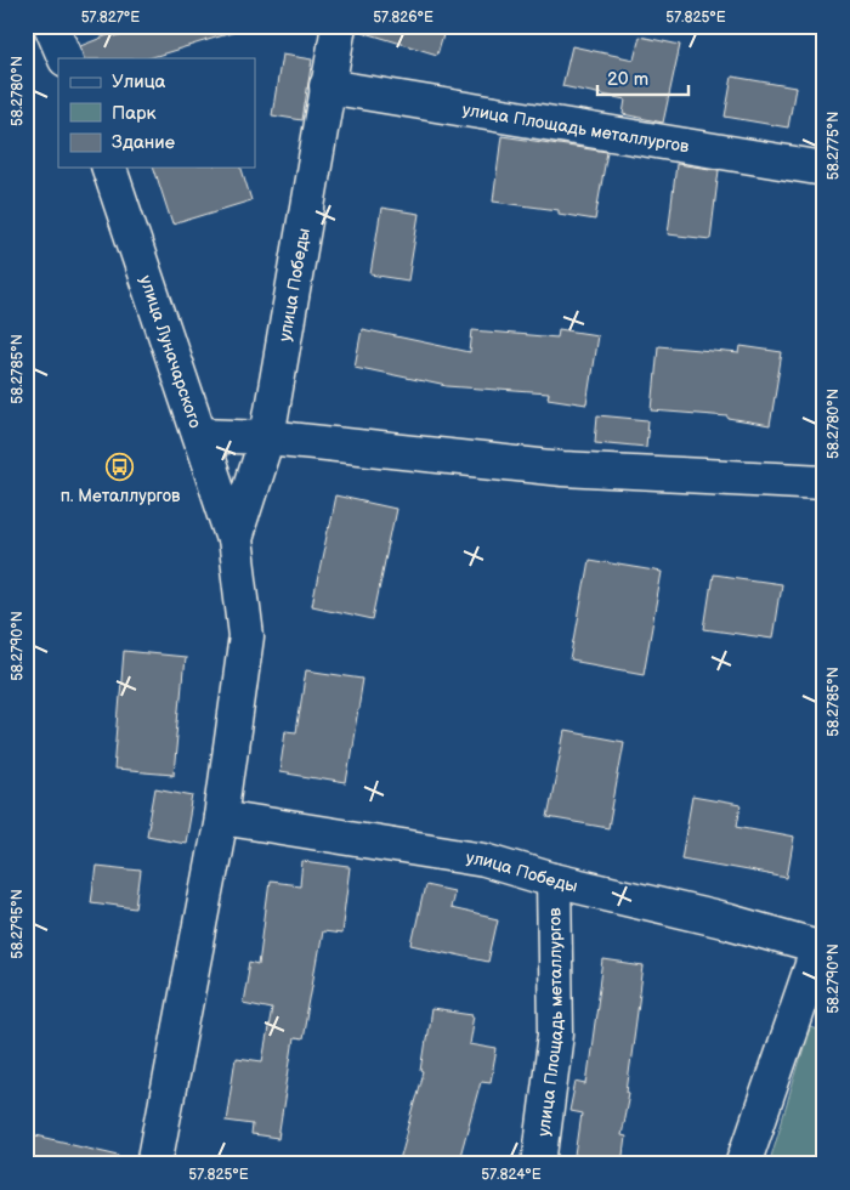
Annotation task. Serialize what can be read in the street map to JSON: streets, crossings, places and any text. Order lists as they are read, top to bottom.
{
  "streets": {
    "street": ["улица Площадь металлургов", "улица Победы", "улица Луначарского"]
  },
  "crossings": [
    ["улица Площадь металлургов", "улица Победы"],
    ["улица Победы", "улица Луначарского"]
  ],
  "places": {
    "bus stop": ["п. Металлургов"]
  },
  "legend": ["Улица", "Парк", "Здание"],
  "scale_bar": "20 m",
  "coordinates": [
    "57.827°E",
    "57.826°E",
    "57.825°E",
    "58.2780°N",
    "58.2775°N",
    "58.2785°N",
    "58.2790°N",
    "58.2795°N",
    "57.824°E"
  ]
}
